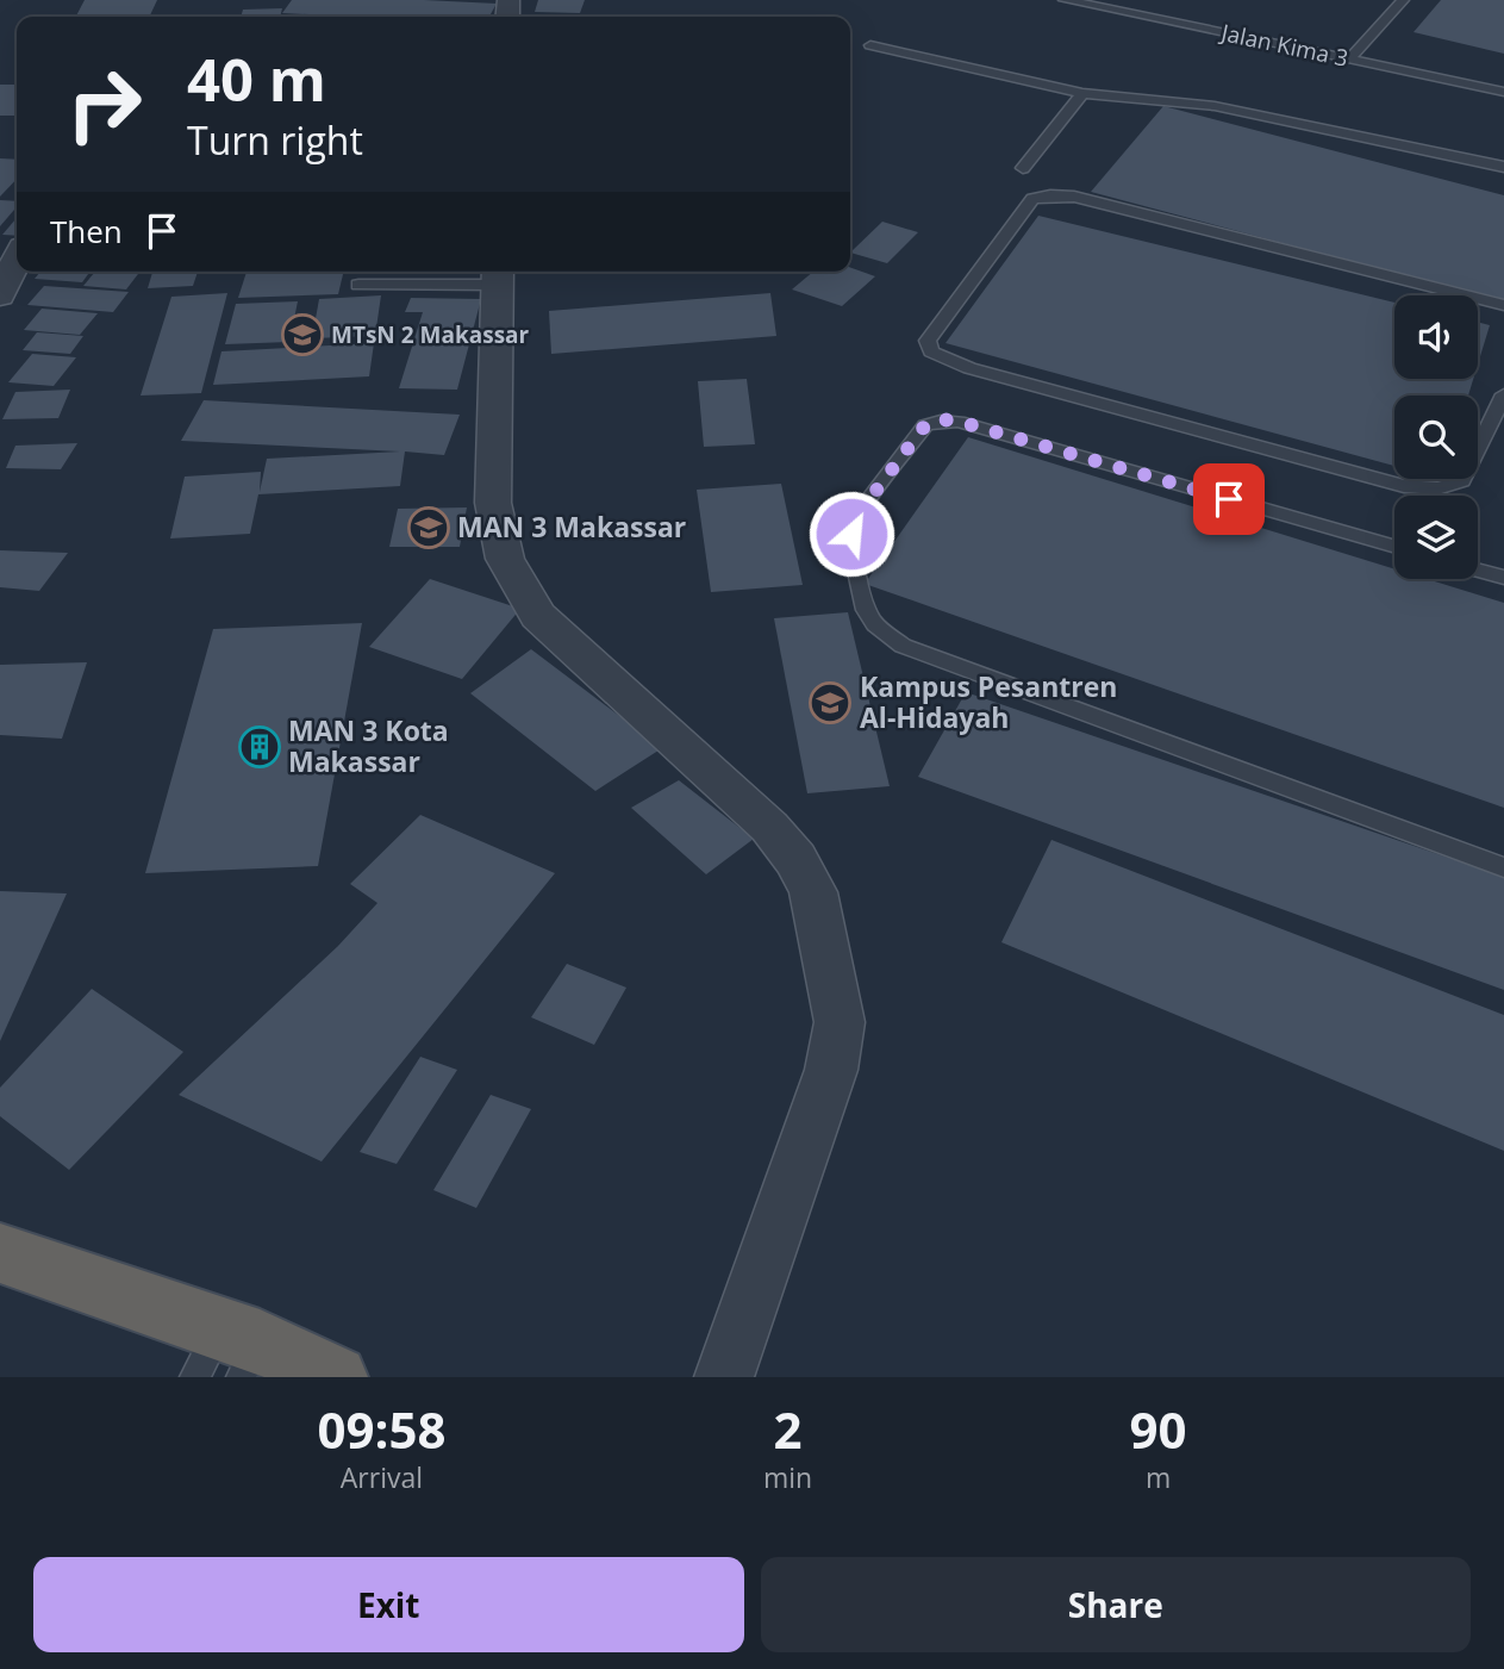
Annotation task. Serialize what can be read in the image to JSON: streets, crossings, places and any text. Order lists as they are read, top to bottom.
{
  "streets": {
    "lane": ["Jalan Kima 3"]
  },
  "places": {
    "school or university": ["MTsN 2 Makassar", "MAN 3 Makassar", "Kampus Pesantren Al-Hidayah"],
    "building": ["MAN 3 Kota Makassar"]
  },
  "page": {
    "turn": ["40 m", "Turn right"],
    "then": "Then",
    "eta": [
      "09:58",
      "Arrival",
      "2",
      "min",
      "90",
      "m"
    ],
    "buttons": ["Exit", "Share"]
  }
}
